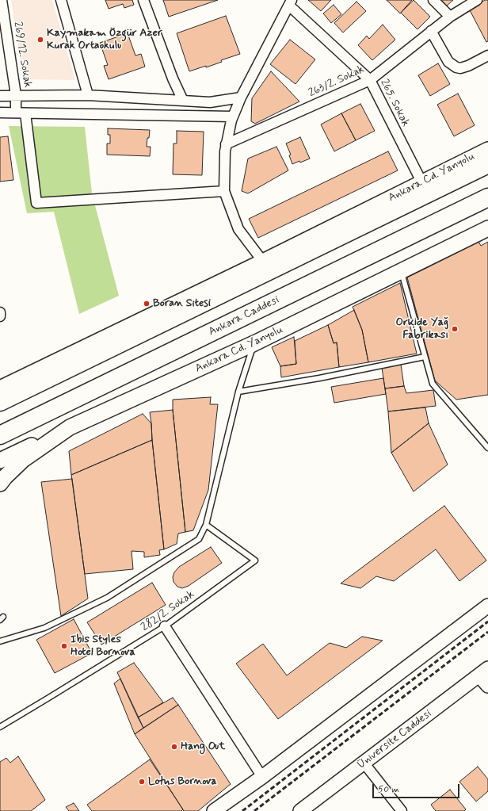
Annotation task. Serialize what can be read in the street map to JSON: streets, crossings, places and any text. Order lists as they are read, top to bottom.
{
  "streets": {
    "highway": ["Ankara Caddesi"],
    "main road": ["Ankara Cd. Yanyolu", "Üniversite Caddesi"],
    "street": ["269/12. Sokak", "263/2. Sokak", "265. Sokak"],
    "lane": ["282/2. Sokak"]
  },
  "crossings": [
    ["263/2. Sokak", "265. Sokak"],
    ["265. Sokak", "Ankara Cd. Yanyolu"]
  ],
  "places": [
    "Kaymakam Özgür Azer Kurak Ortaokulu",
    "Boran Sitesi",
    "Orkide Yağ Fabrikası",
    "Ibis Styles Hotel Bornova",
    "Hang Out",
    "Lotus Bornova"
  ],
  "scale_bar": "50 m"
}
